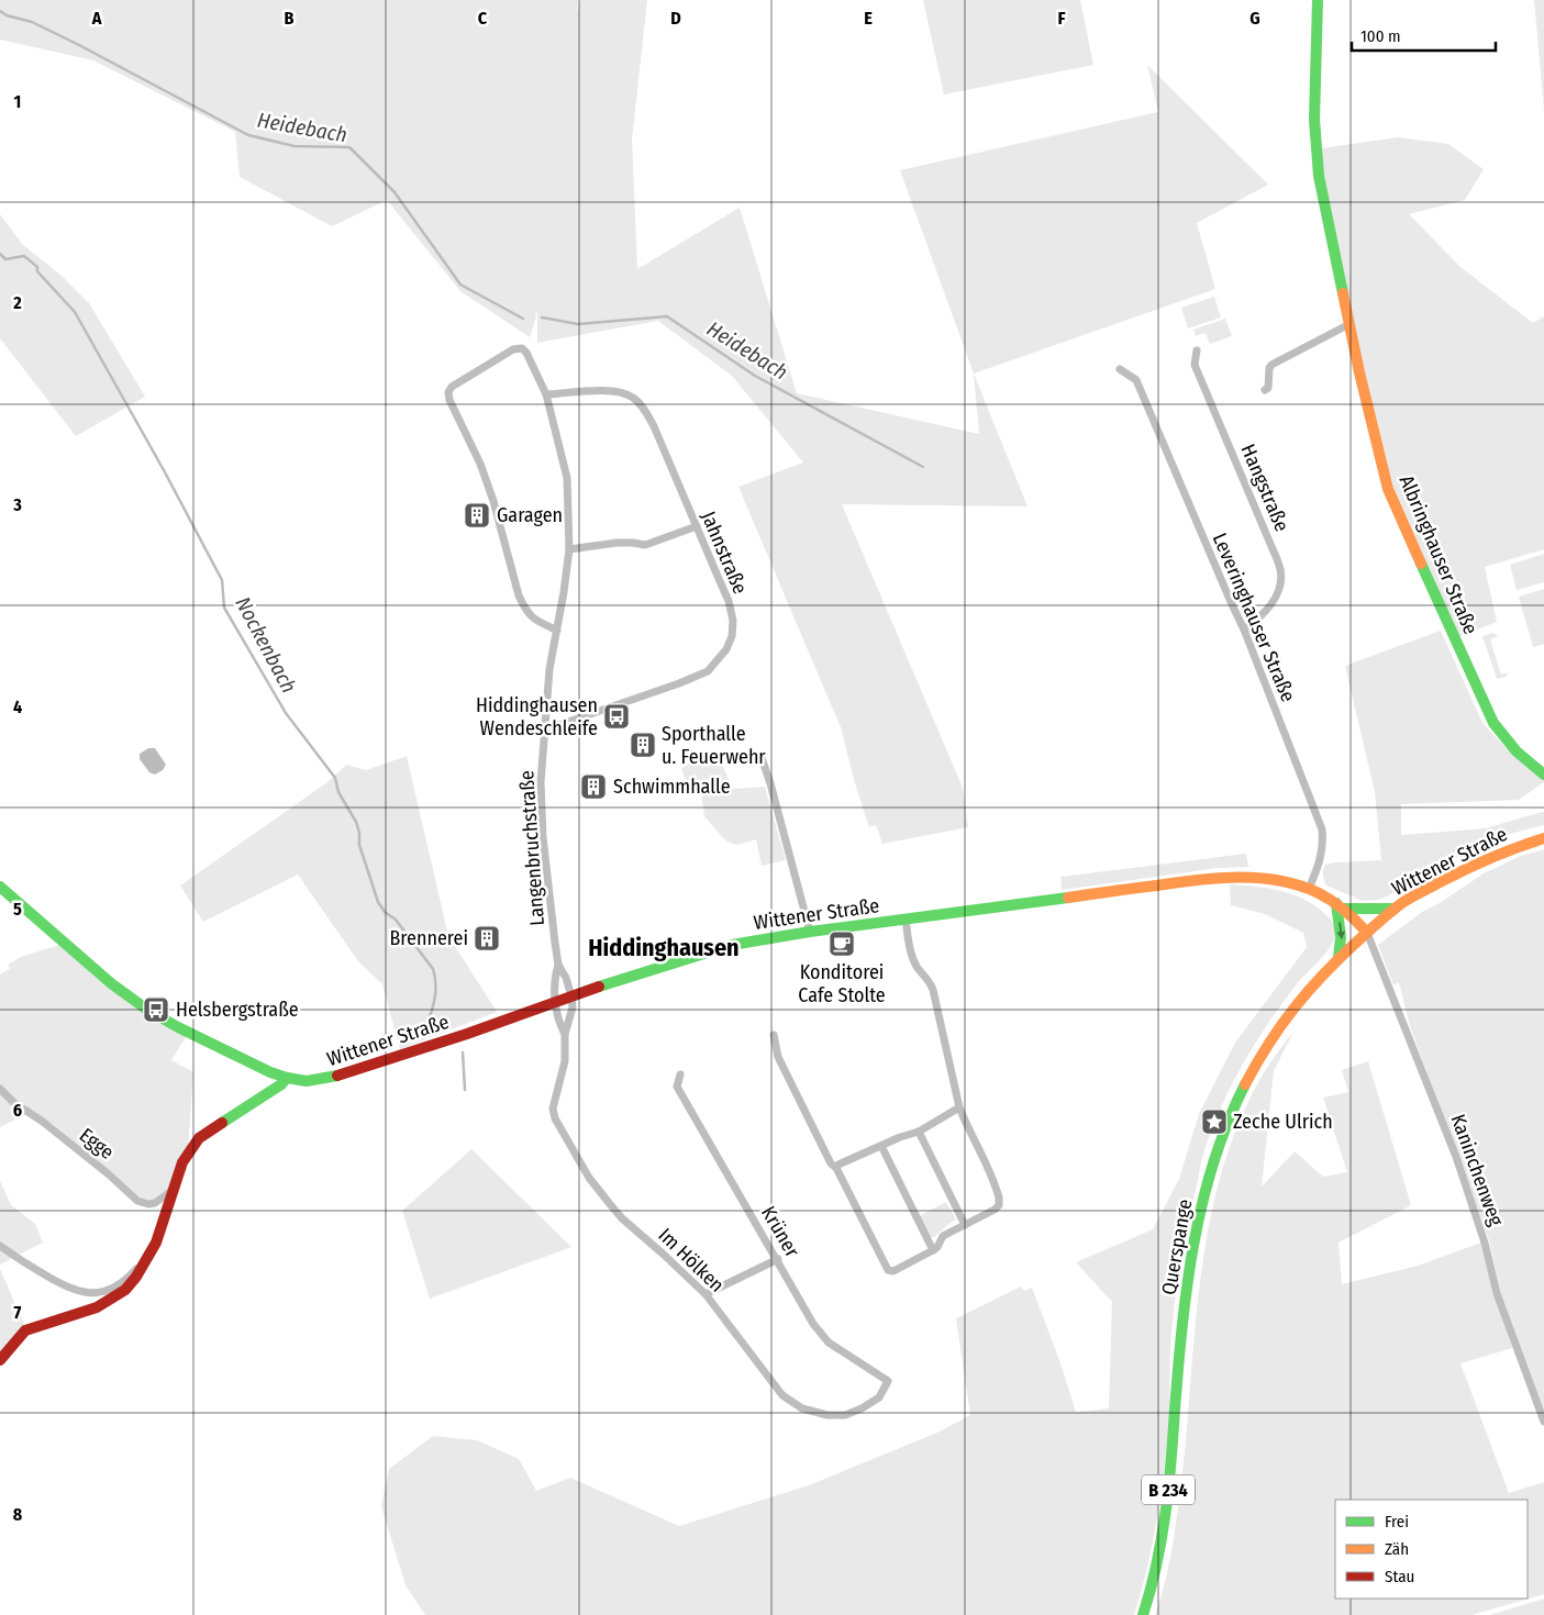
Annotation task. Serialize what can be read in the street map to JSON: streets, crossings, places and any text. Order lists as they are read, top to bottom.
{
  "streets": {
    "main road": [
      "Albringhauser Straße",
      "Wittener Straße",
      "Querspange",
      "B 234"
    ],
    "street": [
      "Hangstraße",
      "Jahnstraße",
      "Leveringhauser Straße",
      "Langenbruchstraße",
      "Egge",
      "Kaninchenweg",
      "Krüner",
      "Im Hölken"
    ]
  },
  "crossings": [
    ["Hangstraße", "Leveringhauser Straße"],
    ["Jahnstraße", "Langenbruchstraße"],
    ["Leveringhauser Straße", "Wittener Straße"],
    ["Langenbruchstraße", "Wittener Straße"],
    ["Langenbruchstraße", "Im Hölken"],
    ["Wittener Straße", "Kaninchenweg"],
    ["Wittener Straße", "Querspange"],
    ["Wittener Straße", "Im Hölken"],
    ["Kaninchenweg", "Querspange"],
    ["Krüner", "Im Hölken"]
  ],
  "districts": ["Hiddinghausen"],
  "water": ["Heidebach", "Nockenbach"],
  "places": {
    "building": [
      "Garagen",
      "Sporthalle u. Feuerwehr",
      "Schwimmhalle",
      "Brennerei"
    ],
    "bus stop": ["Hiddinghausen Wendeschleife", "Helsbergstraße"],
    "cafe": ["Konditorei Cafe Stolte"],
    "place": ["Zeche Ulrich"]
  },
  "legend": ["Frei", "Zäh", "Stau"],
  "scale_bar": "100 m",
  "grid": {
    "columns": [
      "A",
      "B",
      "C",
      "D",
      "E",
      "F",
      "G"
    ],
    "rows": [
      "1",
      "2",
      "3",
      "4",
      "5",
      "6",
      "7",
      "8"
    ]
  }
}
